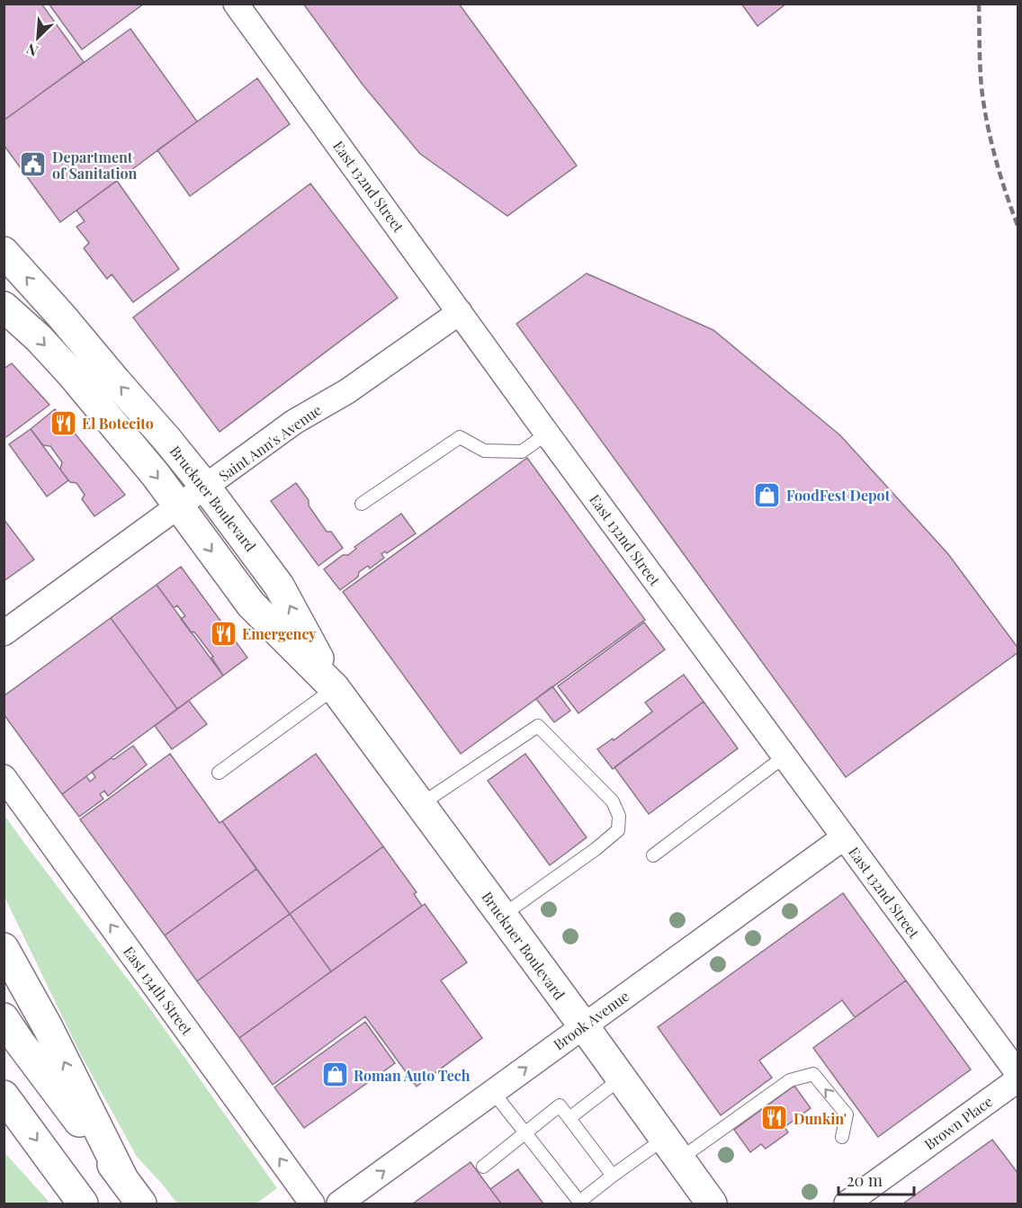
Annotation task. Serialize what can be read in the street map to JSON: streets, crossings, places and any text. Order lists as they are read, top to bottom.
{
  "streets": {
    "main road": ["Bruckner Boulevard"],
    "street": [
      "East 132nd Street",
      "Saint Ann's Avenue",
      "East 134th Street",
      "Brook Avenue",
      "Brown Place"
    ]
  },
  "crossings": [
    ["East 132nd Street", "Saint Ann's Avenue"],
    ["East 132nd Street", "Brook Avenue"],
    ["Saint Ann's Avenue", "Bruckner Boulevard"],
    ["Bruckner Boulevard", "Brook Avenue"]
  ],
  "one_way": ["East 134th Street", "Brook Avenue"],
  "places": {
    "public building": ["Department of Sanitation"],
    "restaurant": ["El Botecito", "Emergency", "Dunkin'"],
    "shop": ["FoodFest Depot", "Roman Auto Tech"]
  },
  "scale_bar": "20 m",
  "north": "bottom left"
}
